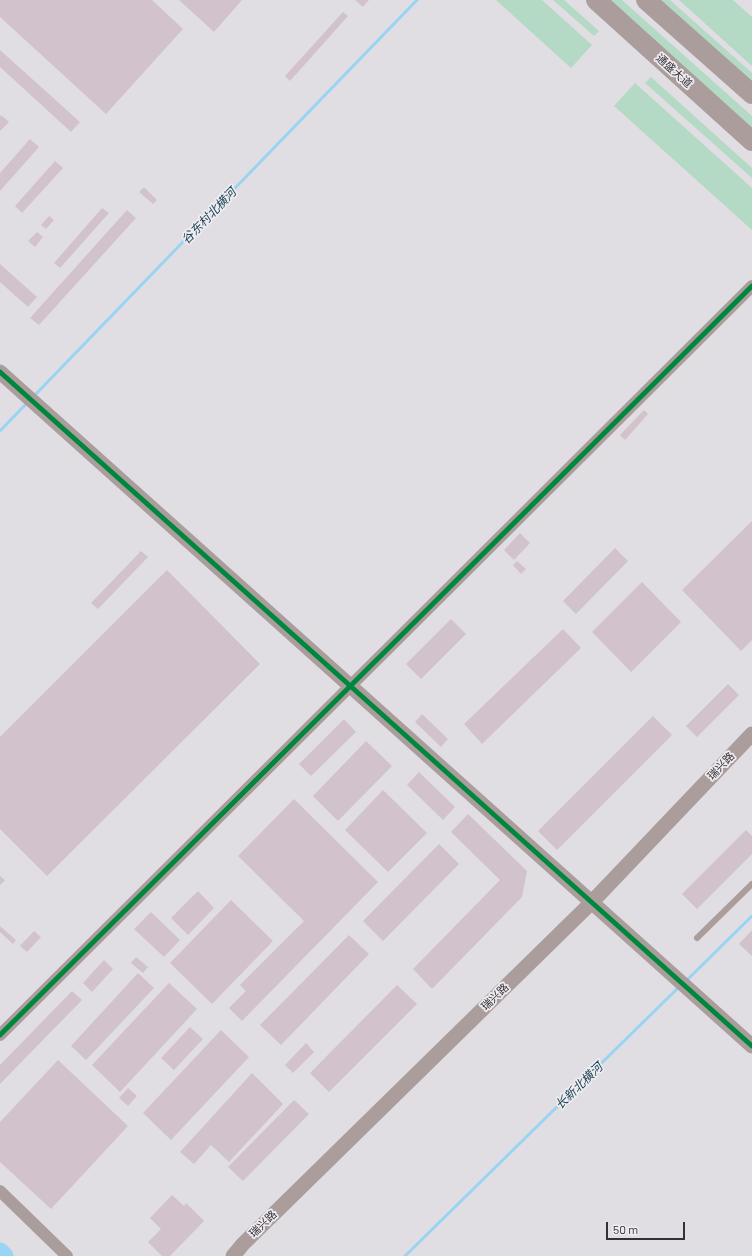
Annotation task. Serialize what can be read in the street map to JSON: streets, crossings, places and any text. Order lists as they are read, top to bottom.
{
  "streets": {
    "main road": ["通盛大道"],
    "street": ["瑞兴路"]
  },
  "water": ["谷东村北横河", "长新北横河"],
  "scale_bar": "50 m"
}
